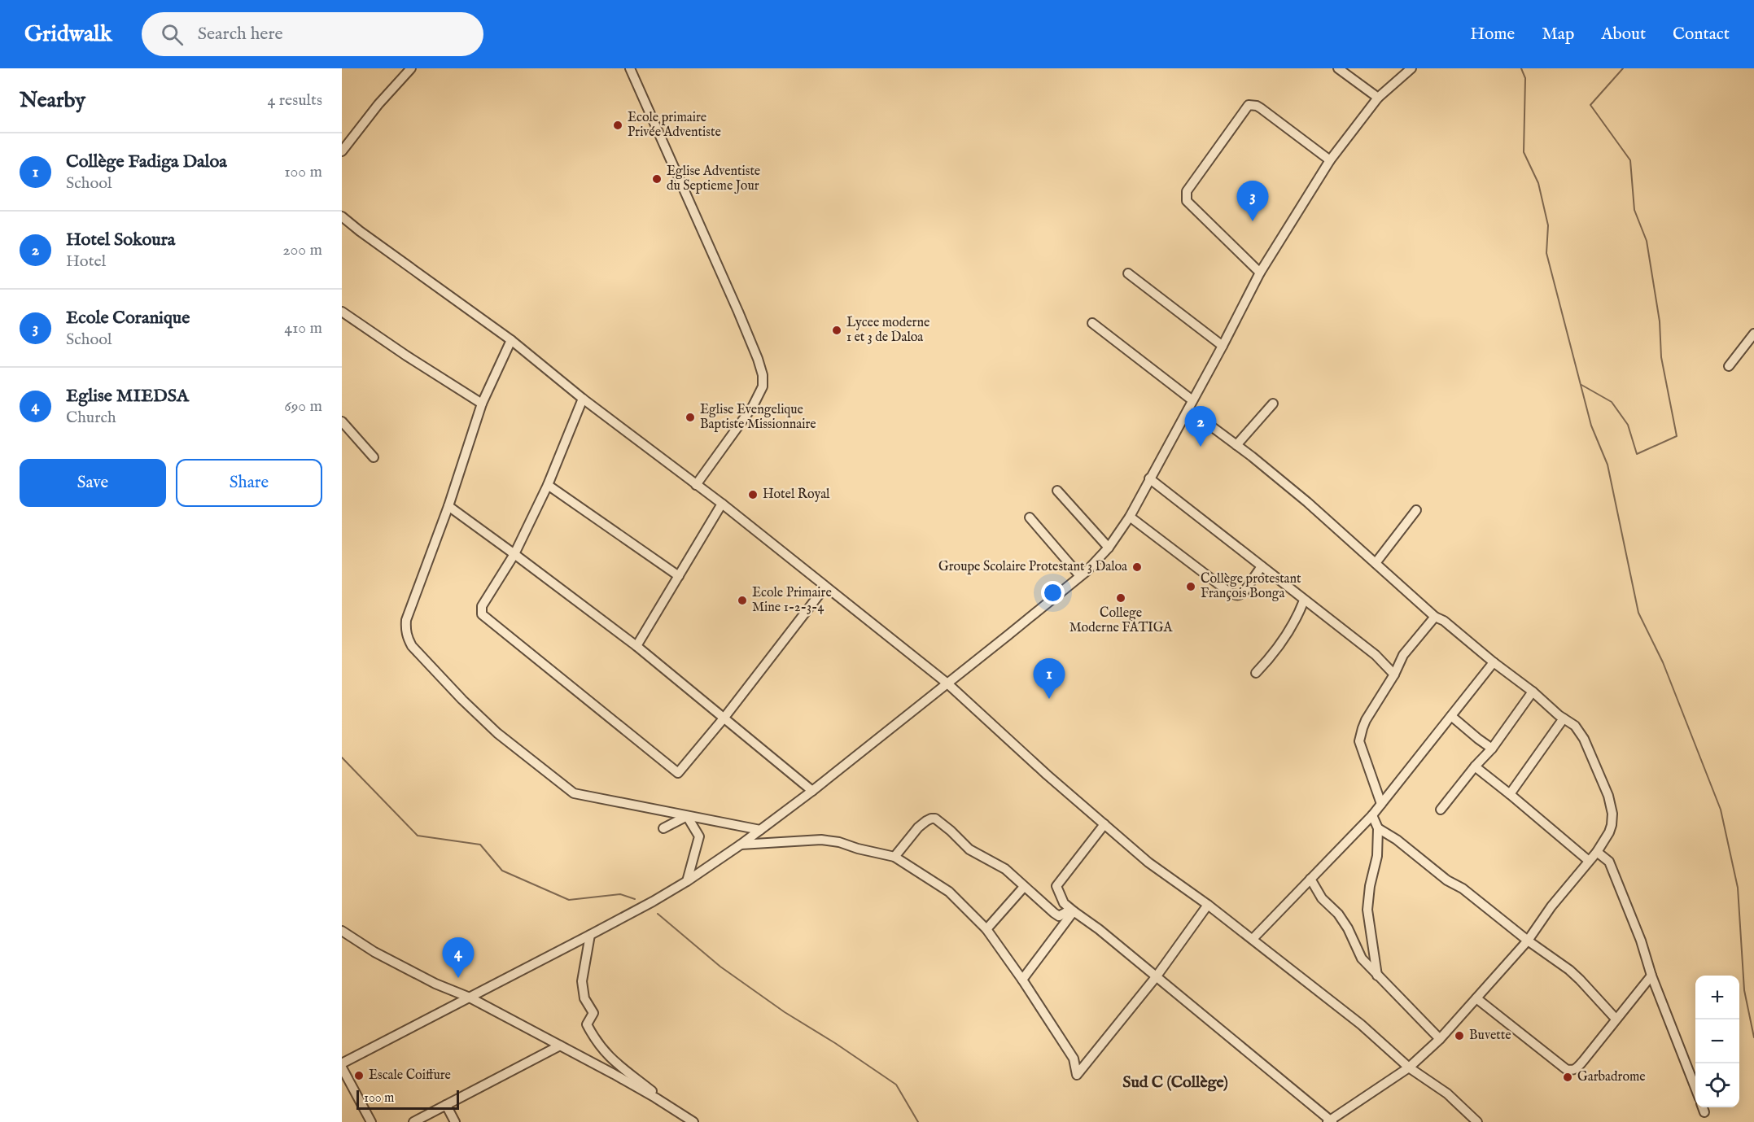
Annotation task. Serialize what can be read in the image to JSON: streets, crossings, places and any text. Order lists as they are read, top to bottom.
{
  "districts": ["Sud C (Collège)"],
  "places": [
    "Ecole primaire Privée Adventiste",
    "Eglise Adventiste du Septieme Jour",
    "Lycee moderne 1 et 3 de Daloa",
    "Eglise Evengelique Baptiste Missionnaire",
    "Hotel Royal",
    "Groupe Scolaire Protestant 3 Daloa",
    "Collège protestant François Bonga",
    "College Moderne FATIGA",
    "Ecole Primaire Mine 1-2-3-4",
    "Buvette",
    "Escale Coiffure",
    "Garbadrome"
  ],
  "scale_bar": "100 m",
  "page": {
    "header": "Gridwalk",
    "search": "Search here",
    "nav": [
      "Home",
      "Map",
      "About",
      "Contact"
    ],
    "heading": ["Nearby", "4 results"],
    "list": [
      {
        "mark": "1",
        "name": "Collège Fadiga Daloa",
        "note": "School",
        "value": "100 m"
      },
      {
        "mark": "2",
        "name": "Hotel Sokoura",
        "note": "Hotel",
        "value": "200 m"
      },
      {
        "mark": "3",
        "name": "Ecole Coranique",
        "note": "School",
        "value": "410 m"
      },
      {
        "mark": "4",
        "name": "Eglise MIEDSA",
        "note": "Church",
        "value": "690 m"
      }
    ],
    "pins": [
      "3",
      "2",
      "1",
      "4"
    ],
    "buttons": ["Save", "Share"],
    "map_buttons": ["+", "−"],
    "scale": "100 m"
  }
}
